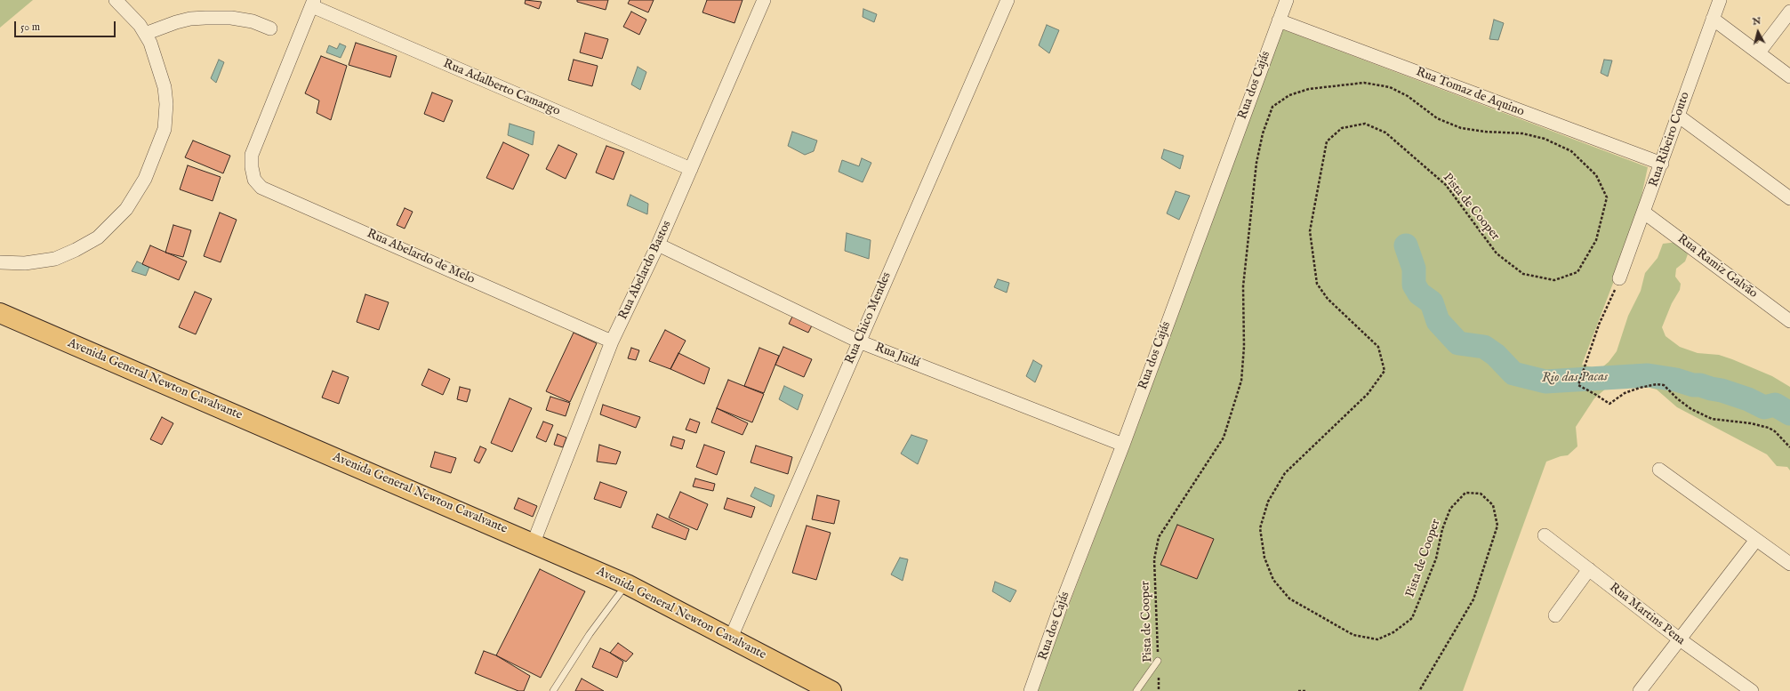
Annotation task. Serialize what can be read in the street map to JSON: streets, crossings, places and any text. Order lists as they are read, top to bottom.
{
  "streets": {
    "main road": ["Avenida General Newton Cavalvante"],
    "street": [
      "Rua dos Cajás",
      "Rua Adalberto Camargo",
      "Rua Tomaz de Aquino",
      "Rua Ribeiro Couto",
      "Rua Abelardo de Melo",
      "Rua Ramiz Galvão",
      "Rua Abelardo Bastos",
      "Rua Chico Mendes",
      "Rua Judá",
      "Rua Martins Pena"
    ],
    "path": ["Pista de Cooper"]
  },
  "crossings": [
    ["Rua dos Cajás", "Rua Tomaz de Aquino"],
    ["Rua dos Cajás", "Rua Judá"],
    ["Rua Adalberto Camargo", "Rua Abelardo de Melo"],
    ["Rua Adalberto Camargo", "Rua Abelardo Bastos"],
    ["Rua Tomaz de Aquino", "Rua Ribeiro Couto"],
    ["Rua Ribeiro Couto", "Rua Ramiz Galvão"],
    ["Rua Abelardo de Melo", "Rua Abelardo Bastos"],
    ["Rua Abelardo Bastos", "Rua Judá"],
    ["Rua Abelardo Bastos", "Avenida General Newton Cavalvante"],
    ["Rua Chico Mendes", "Rua Judá"],
    ["Rua Chico Mendes", "Avenida General Newton Cavalvante"]
  ],
  "water": ["Rio das Pacas"],
  "scale_bar": "50 m",
  "north": "top"
}
